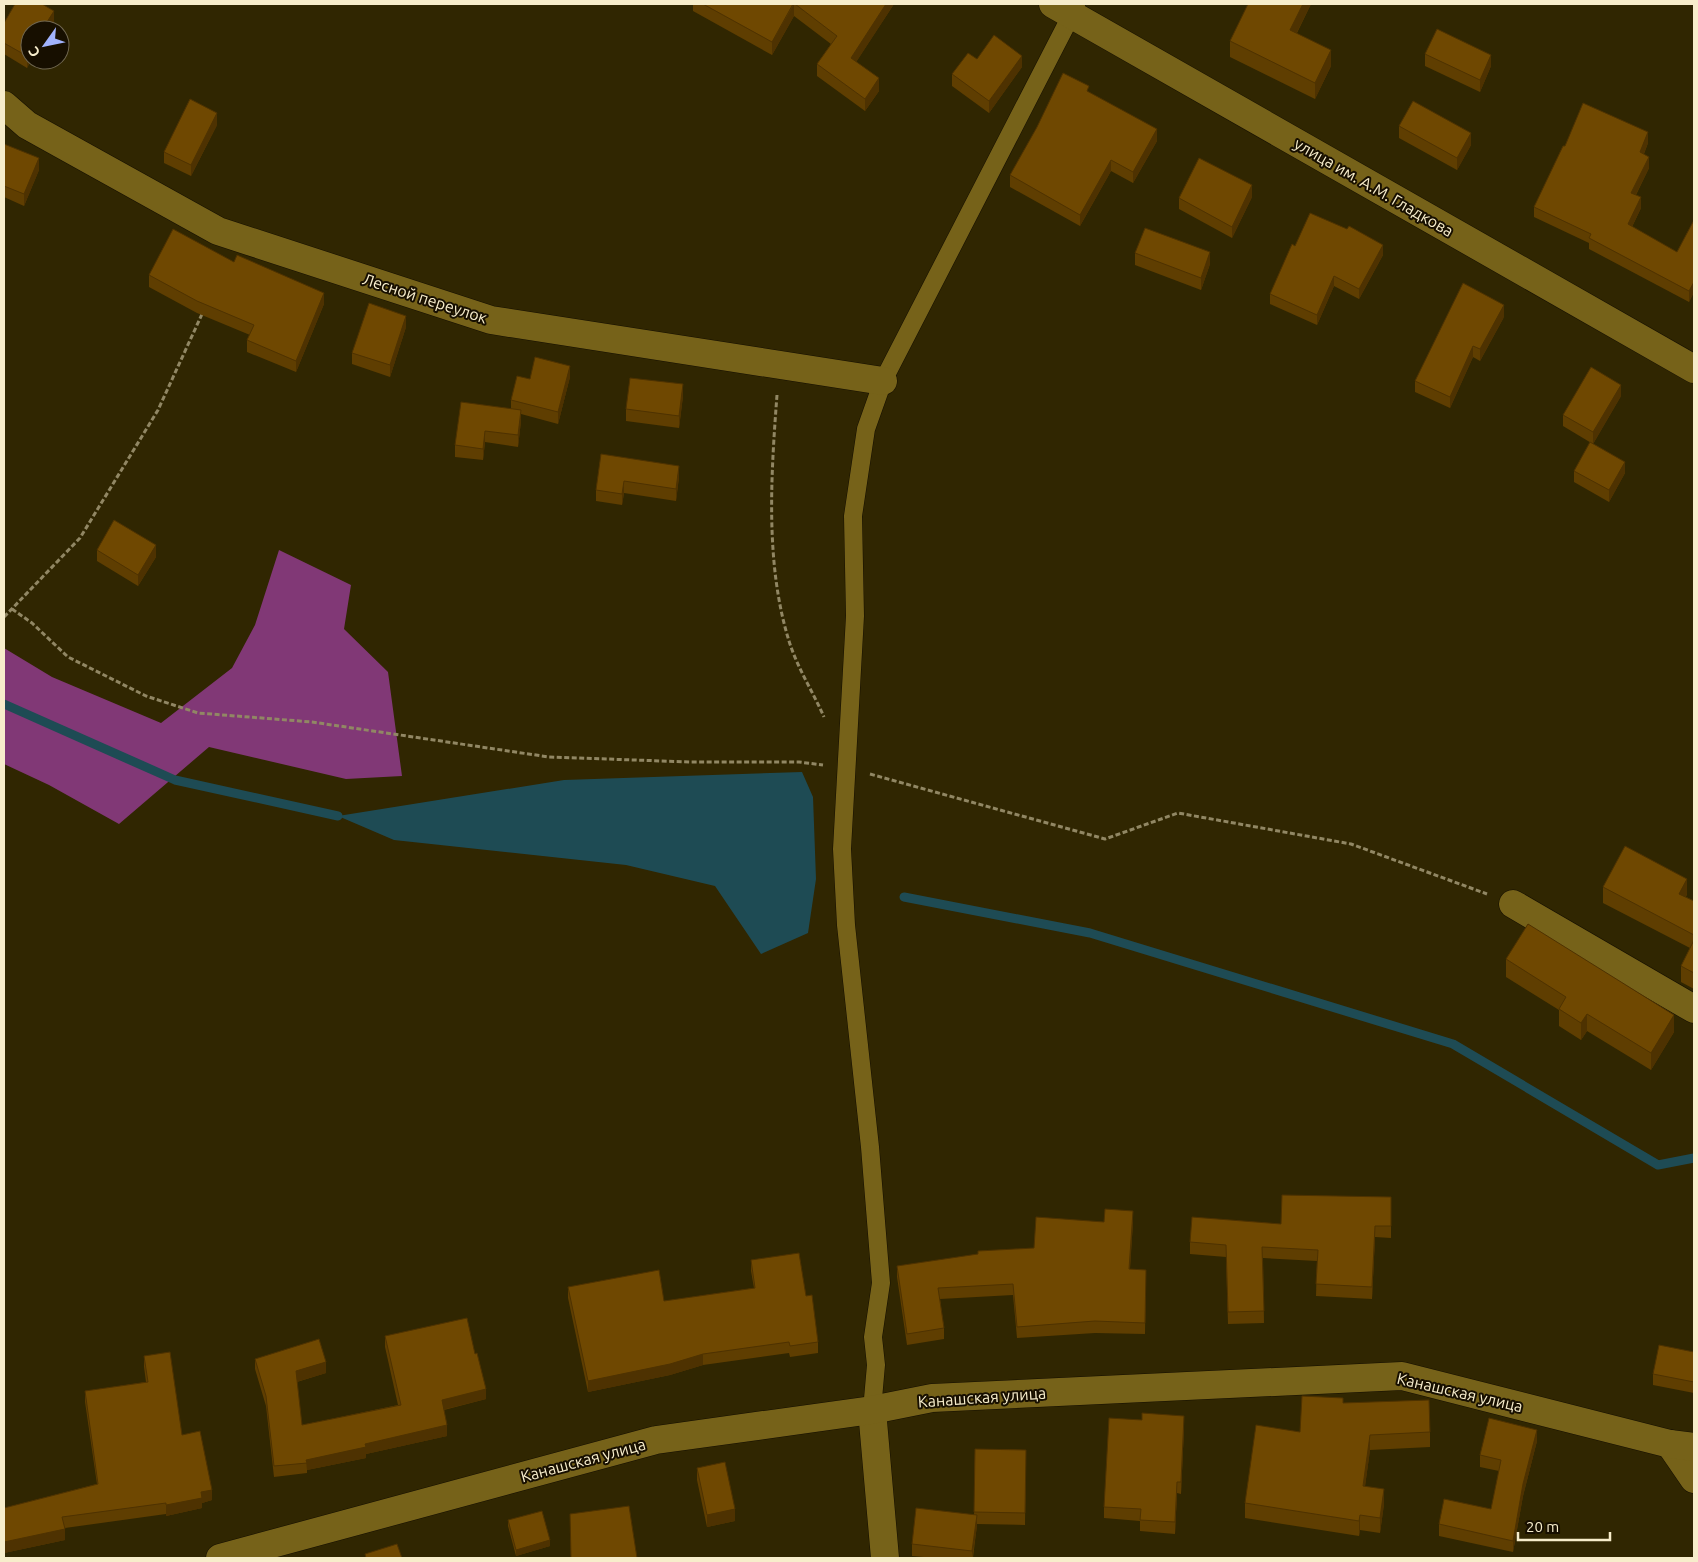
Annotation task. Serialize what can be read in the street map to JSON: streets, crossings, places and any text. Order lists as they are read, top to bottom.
{
  "streets": {
    "street": ["улица им. А.М. Гладкова", "Лесной переулок", "Канашская улица"]
  },
  "scale_bar": "20 m",
  "north": "bottom left"
}
